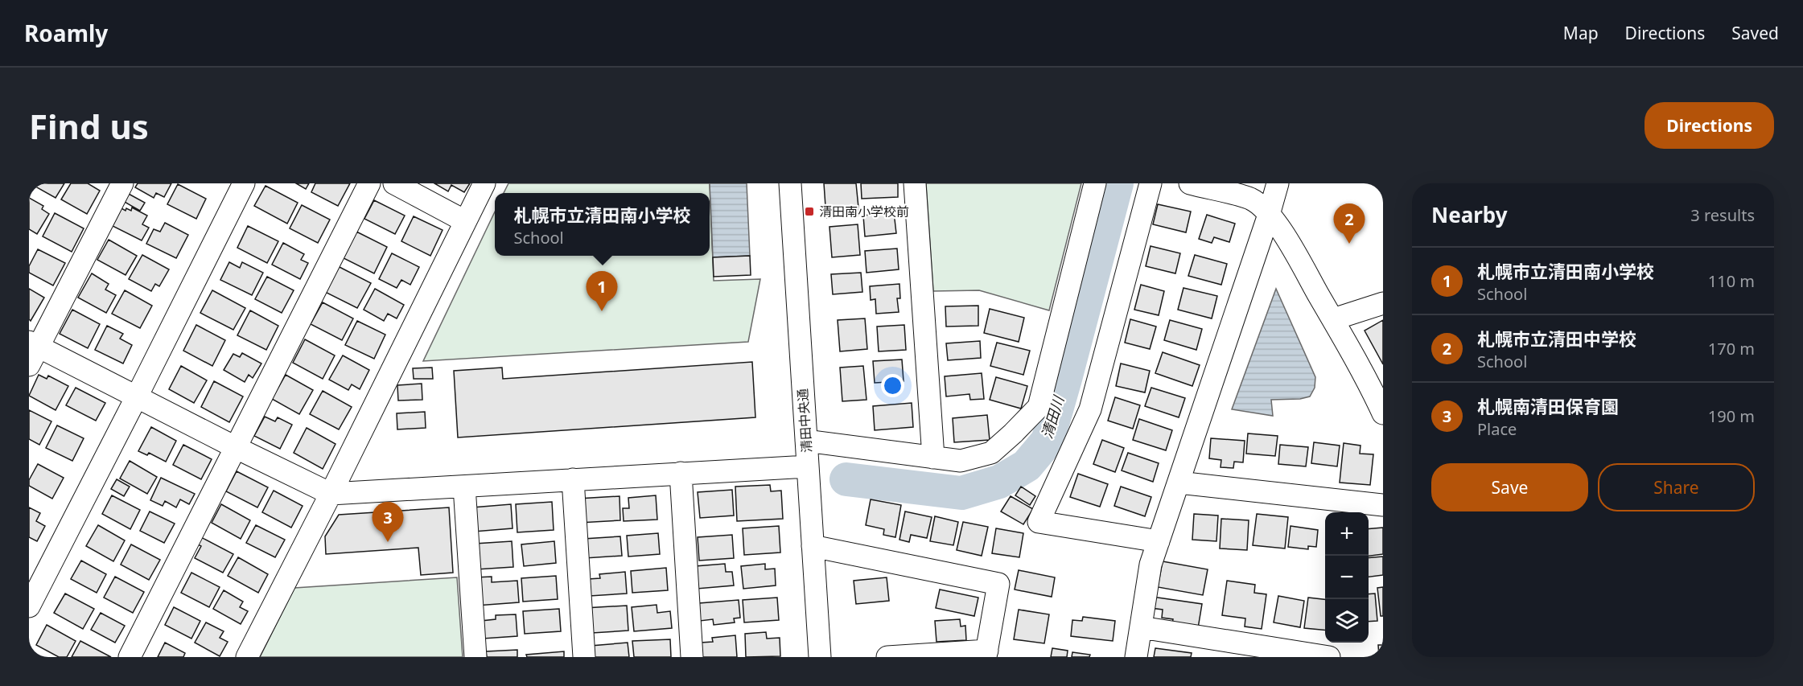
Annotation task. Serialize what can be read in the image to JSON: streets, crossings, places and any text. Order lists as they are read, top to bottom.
{
  "streets": {
    "street": ["清田中央通"]
  },
  "water": ["清田川"],
  "places": {
    "transit": ["清田南小学校前"]
  },
  "page": {
    "header": "Roamly",
    "nav": ["Map", "Directions", "Saved"],
    "buttons": [
      "Directions",
      ["Save", "Share"]
    ],
    "title": "Find us",
    "heading": ["Nearby", "3 results"],
    "popup": ["札幌市立清田南小学校", "School"],
    "pins": ["2", "1", "3"],
    "list": [
      {
        "mark": "1",
        "name": "札幌市立清田南小学校",
        "note": "School",
        "value": "110 m"
      },
      {
        "mark": "2",
        "name": "札幌市立清田中学校",
        "note": "School",
        "value": "170 m"
      },
      {
        "mark": "3",
        "name": "札幌南清田保育園",
        "note": "Place",
        "value": "190 m"
      }
    ],
    "map_buttons": ["+", "−"]
  }
}
